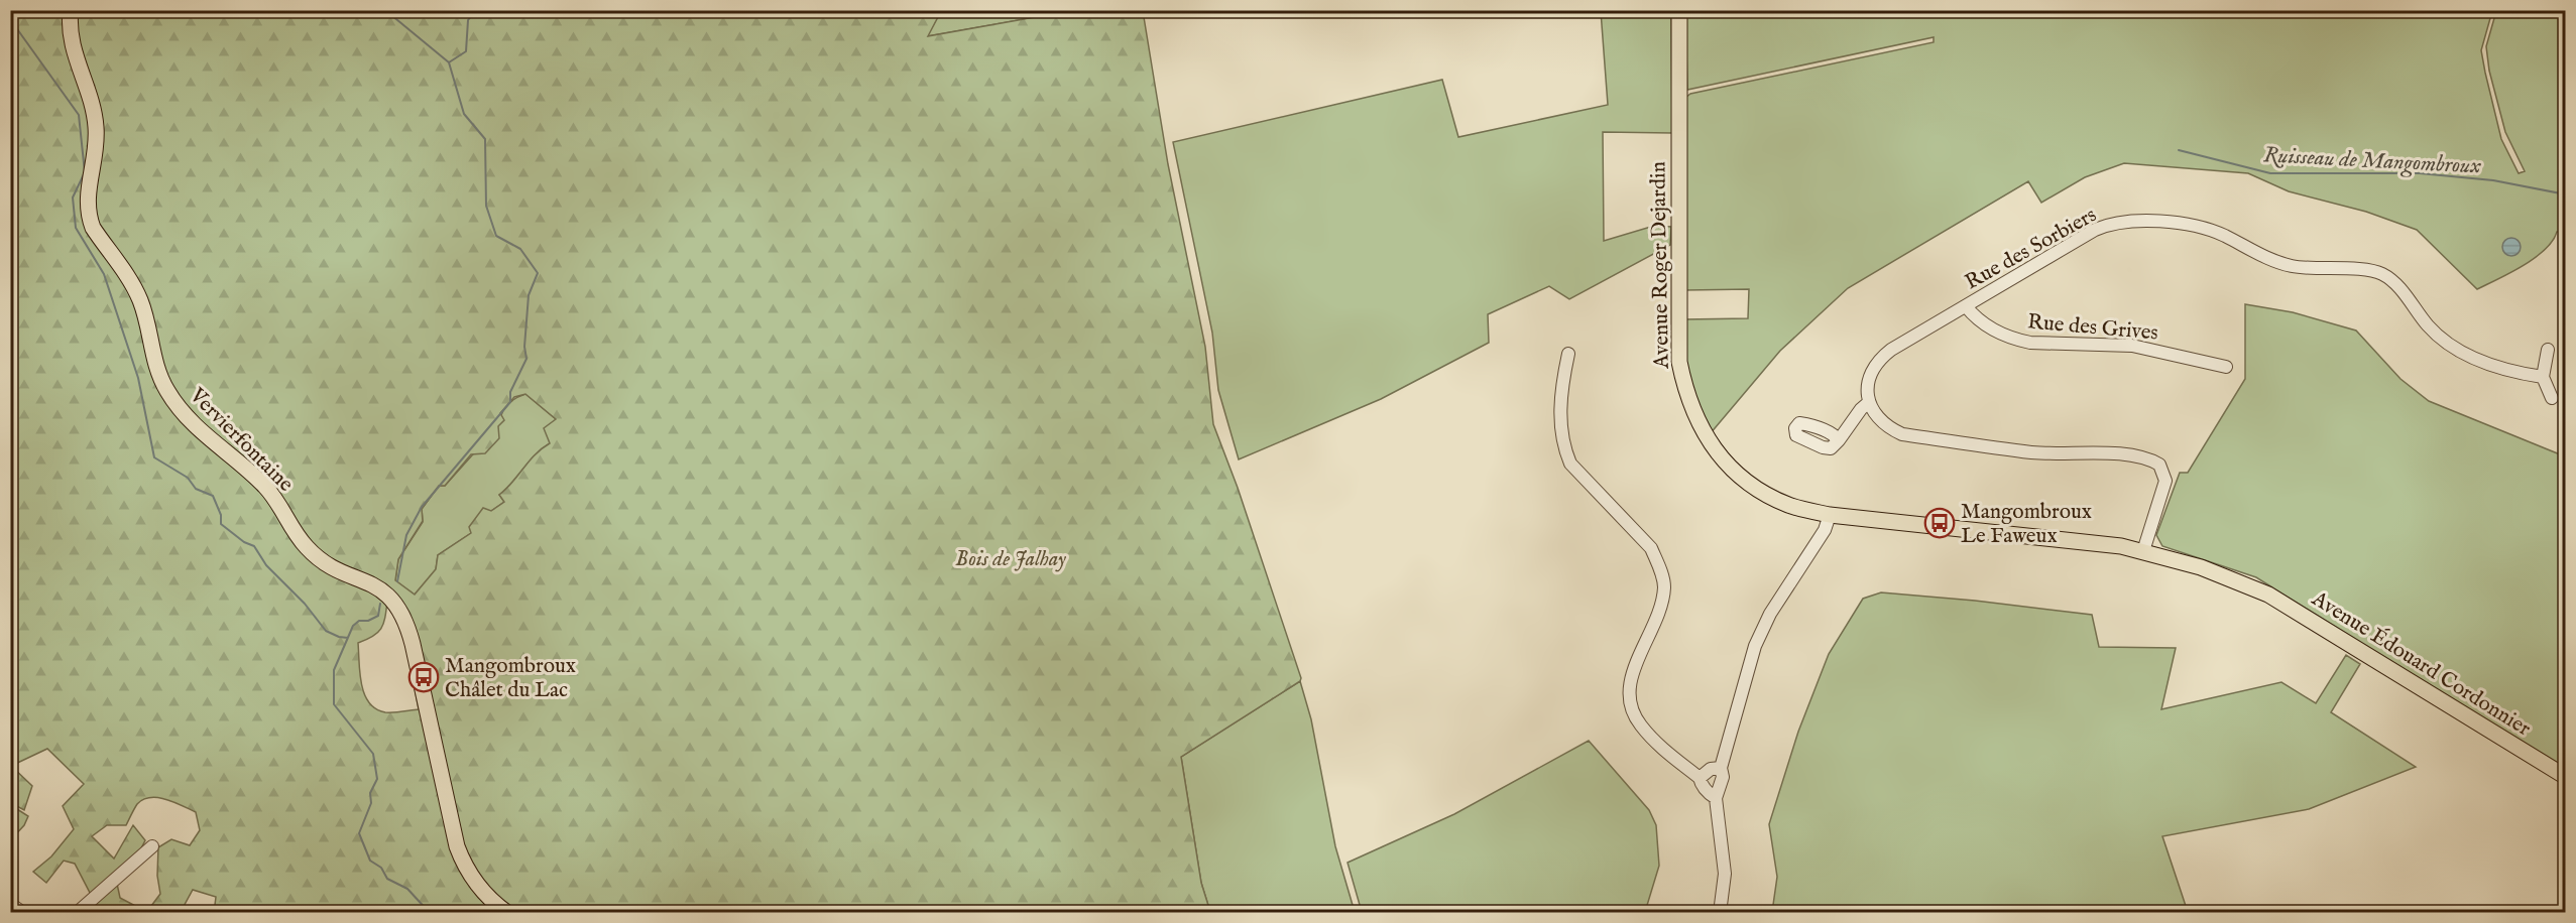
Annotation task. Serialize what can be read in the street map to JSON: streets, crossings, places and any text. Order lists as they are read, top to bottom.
{
  "streets": {
    "main road": ["Avenue Roger Dejardin", "Vervierfontaine", "Avenue Édouard Cordonnier"],
    "street": ["Rue des Sorbiers", "Rue des Grives"]
  },
  "crossings": [
    ["Rue des Sorbiers", "Rue des Grives"],
    ["Avenue Roger Dejardin", "Avenue Édouard Cordonnier"]
  ],
  "water": ["Ruisseau de Mangombroux"],
  "parks": ["Bois de Jalhay"],
  "places": {
    "bus stop": ["Mangombroux Le Faweux", "Mangombroux Châlet du Lac"]
  }
}
